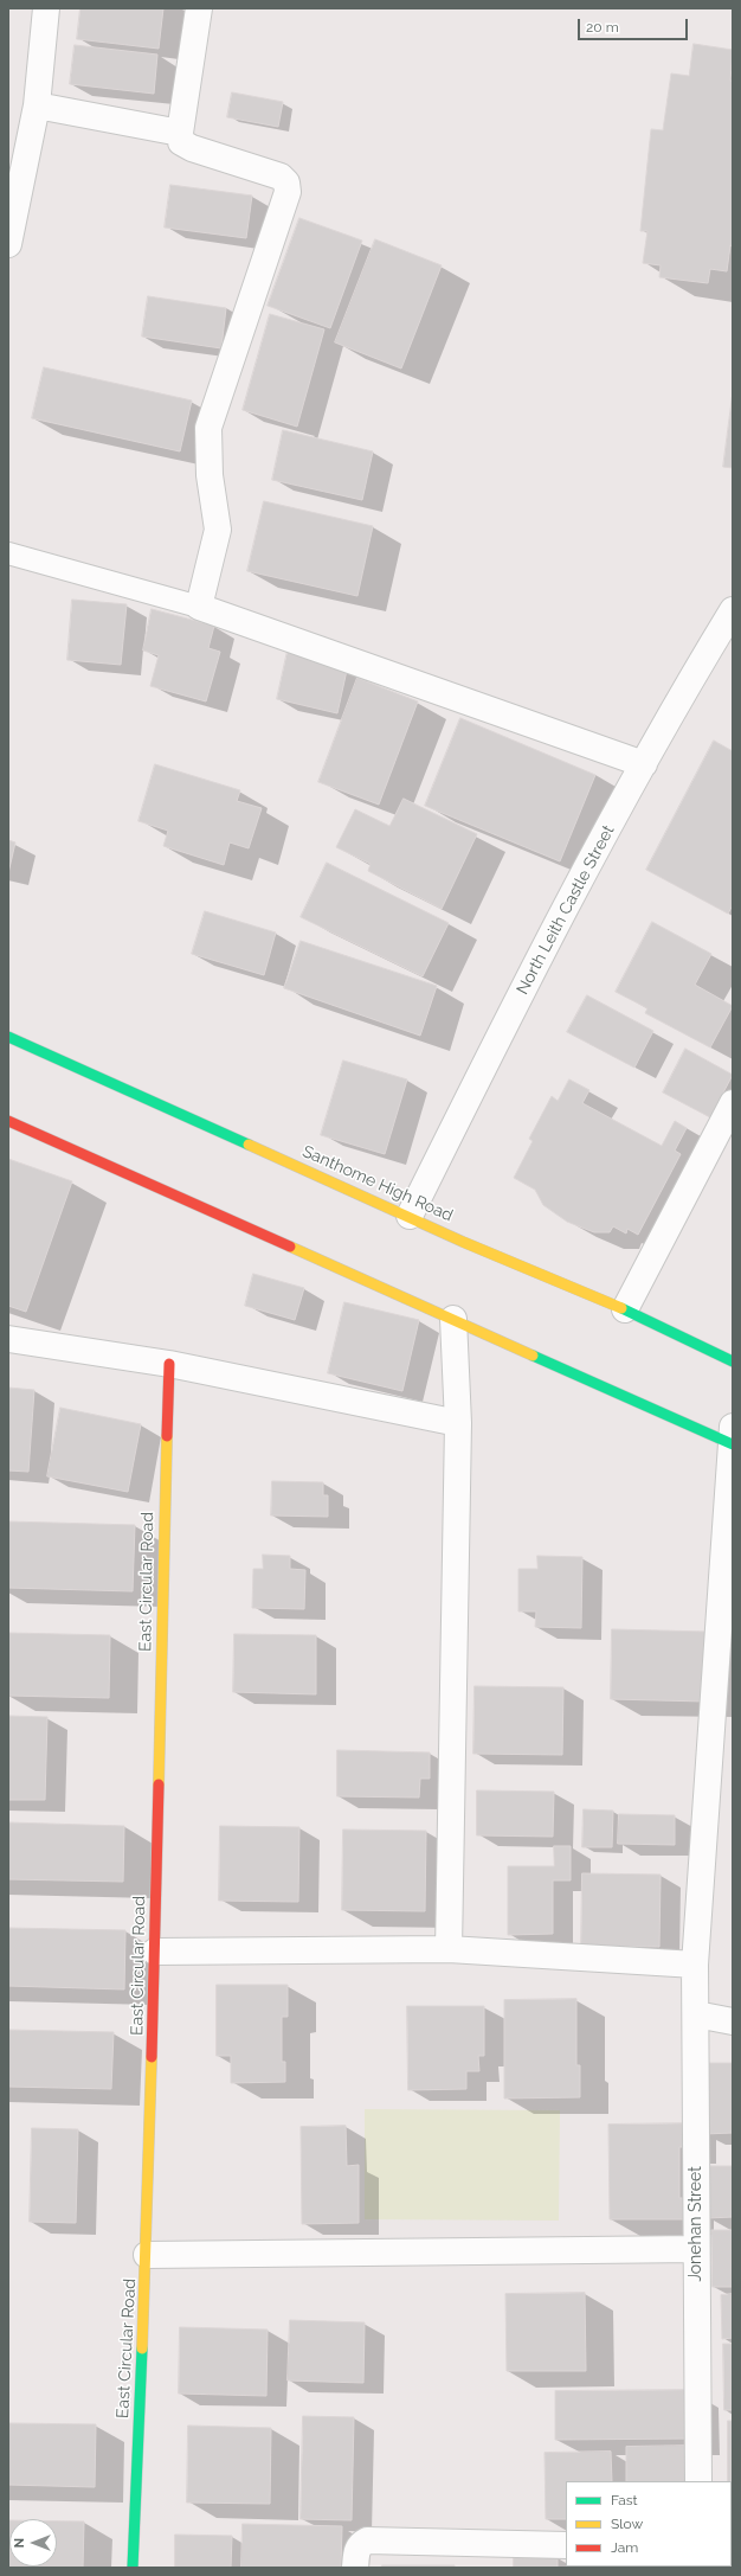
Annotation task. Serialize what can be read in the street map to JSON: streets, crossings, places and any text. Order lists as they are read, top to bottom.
{
  "streets": {
    "main road": ["Santhome High Road", "East Circular Road"],
    "street": ["North Leith Castle Street", "Jonehan Street"]
  },
  "crossings": [
    ["North Leith Castle Street", "Santhome High Road"]
  ],
  "legend": ["Fast", "Slow", "Jam"],
  "scale_bar": "20 m",
  "north": "left"
}
